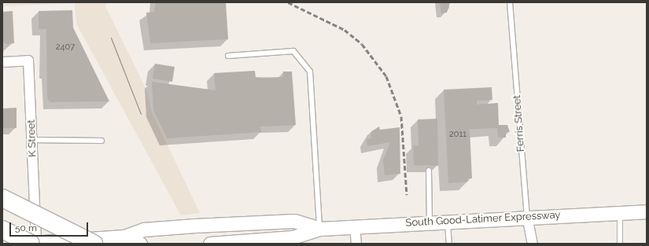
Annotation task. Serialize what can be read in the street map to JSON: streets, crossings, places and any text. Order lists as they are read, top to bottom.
{
  "streets": {
    "main road": ["South Good-Latimer Expressway"],
    "street": ["Ferris Street", "K Street"]
  },
  "crossings": [
    ["Ferris Street", "South Good-Latimer Expressway"],
    ["K Street", "South Good-Latimer Expressway"]
  ],
  "house_numbers": ["2407", "2011"],
  "scale_bar": "50 m"
}
